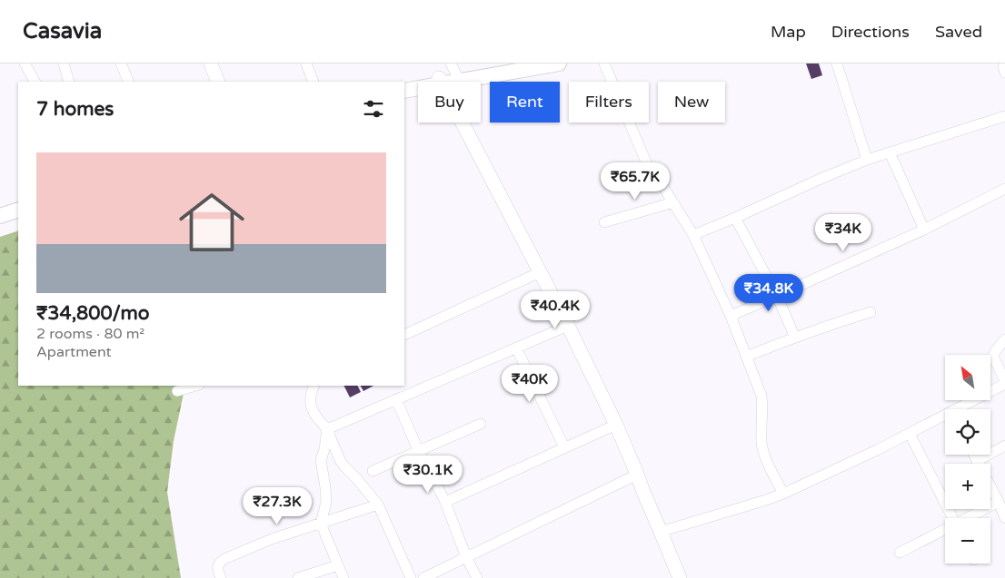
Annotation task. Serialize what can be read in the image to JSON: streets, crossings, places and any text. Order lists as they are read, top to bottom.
{
  "north": "top left",
  "page": {
    "header": "Casavia",
    "nav": ["Map", "Directions", "Saved"],
    "chip": [
      "Buy",
      "Rent",
      "Filters",
      "New"
    ],
    "heading": "7 homes",
    "list": [
      {
        "name": "₹34,800/mo",
        "note": "2 rooms · 80 m² · Apartment"
      }
    ],
    "price": [
      "₹65.7K",
      "₹34K",
      "₹34.8K",
      "₹40.4K",
      "₹40K",
      "₹30.1K",
      "₹27.3K"
    ],
    "map_buttons": ["+", "−"]
  }
}
